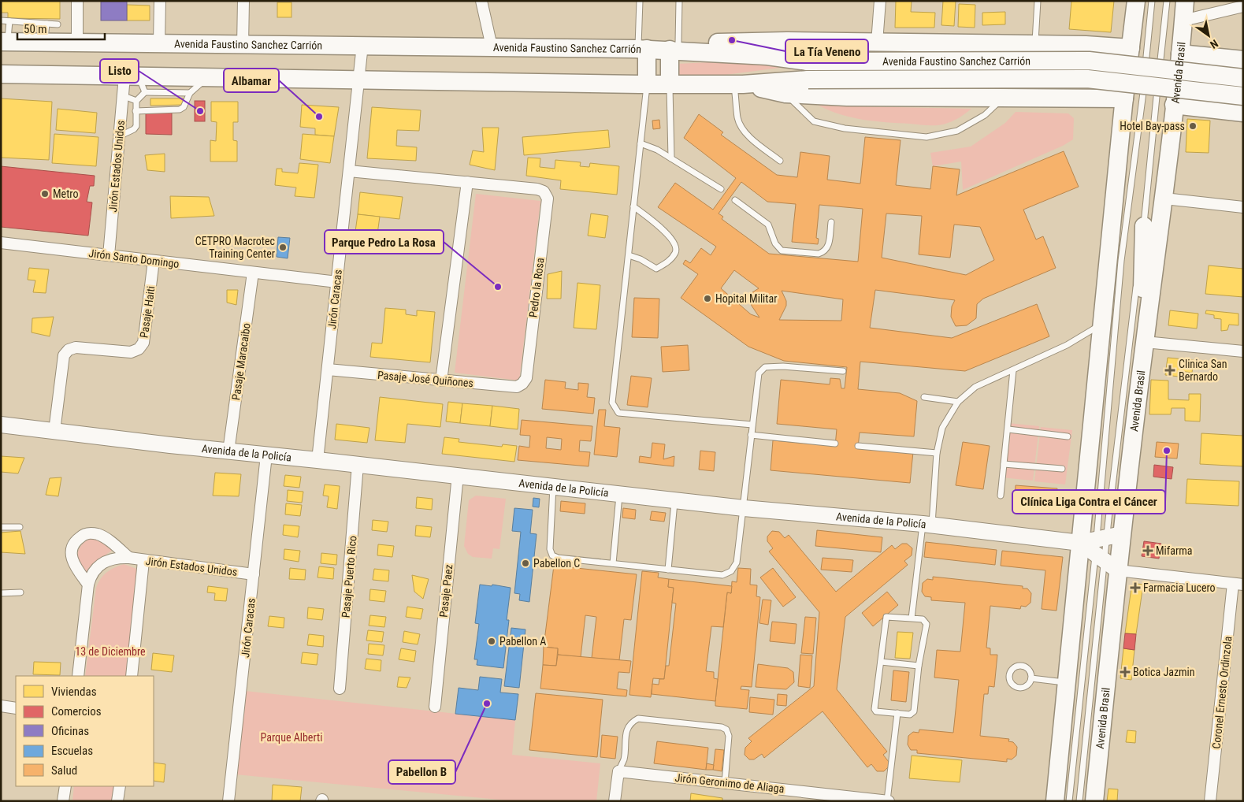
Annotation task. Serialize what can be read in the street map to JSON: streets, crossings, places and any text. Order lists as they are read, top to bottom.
{
  "streets": {
    "main road": ["Avenida Faustino Sanchez Carrión", "Avenida Brasil"],
    "street": [
      "Jirón Estados Unidos",
      "Jirón Santo Domingo",
      "Pedro la Rosa",
      "Jirón Caracas",
      "Pasaje Haiti",
      "Pasaje Maracaibo",
      "Pasaje José Quiñones",
      "Avenida de la Policía",
      "Pasaje Puerto Rico",
      "Pasaje Paez",
      "Coronel Ernesto Ordinzola",
      "Jirón Geronimo de Aliaga"
    ]
  },
  "crossings": [
    ["Avenida Faustino Sanchez Carrión", "Avenida Brasil"],
    ["Avenida Faustino Sanchez Carrión", "Jirón Estados Unidos"],
    ["Avenida Faustino Sanchez Carrión", "Jirón Caracas"],
    ["Avenida Brasil", "Avenida de la Policía"],
    ["Jirón Estados Unidos", "Jirón Santo Domingo"],
    ["Jirón Estados Unidos", "Jirón Caracas"],
    ["Jirón Santo Domingo", "Jirón Caracas"],
    ["Jirón Santo Domingo", "Pasaje Haiti"],
    ["Jirón Santo Domingo", "Pasaje Maracaibo"],
    ["Pedro la Rosa", "Pasaje José Quiñones"],
    ["Jirón Caracas", "Pasaje José Quiñones"],
    ["Jirón Caracas", "Avenida de la Policía"],
    ["Pasaje Haiti", "Avenida de la Policía"],
    ["Pasaje Maracaibo", "Avenida de la Policía"],
    ["Avenida de la Policía", "Pasaje Puerto Rico"],
    ["Avenida de la Policía", "Pasaje Paez"]
  ],
  "parks": ["13 de Diciembre", "Parque Alberti"],
  "places": {
    "other": [
      "La Tía Veneno",
      "Listo",
      "Albamar",
      "Hotel Bay-pass",
      "Metro",
      "CETPRO Macrotec Training Center",
      "Parque Pedro La Rosa",
      "Hopital Militar",
      "Clínica Liga Contra el Cáncer",
      "Pabellon C",
      "Pabellon A",
      "Pabellon B"
    ],
    "health": [
      "Clinica San Bernardo",
      "Mifarma",
      "Farmacia Lucero",
      "Botica Jazmin"
    ]
  },
  "legend": [
    "Viviendas",
    "Comercios",
    "Oficinas",
    "Escuelas",
    "Salud"
  ],
  "scale_bar": "50 m",
  "north": "bottom right"
}
